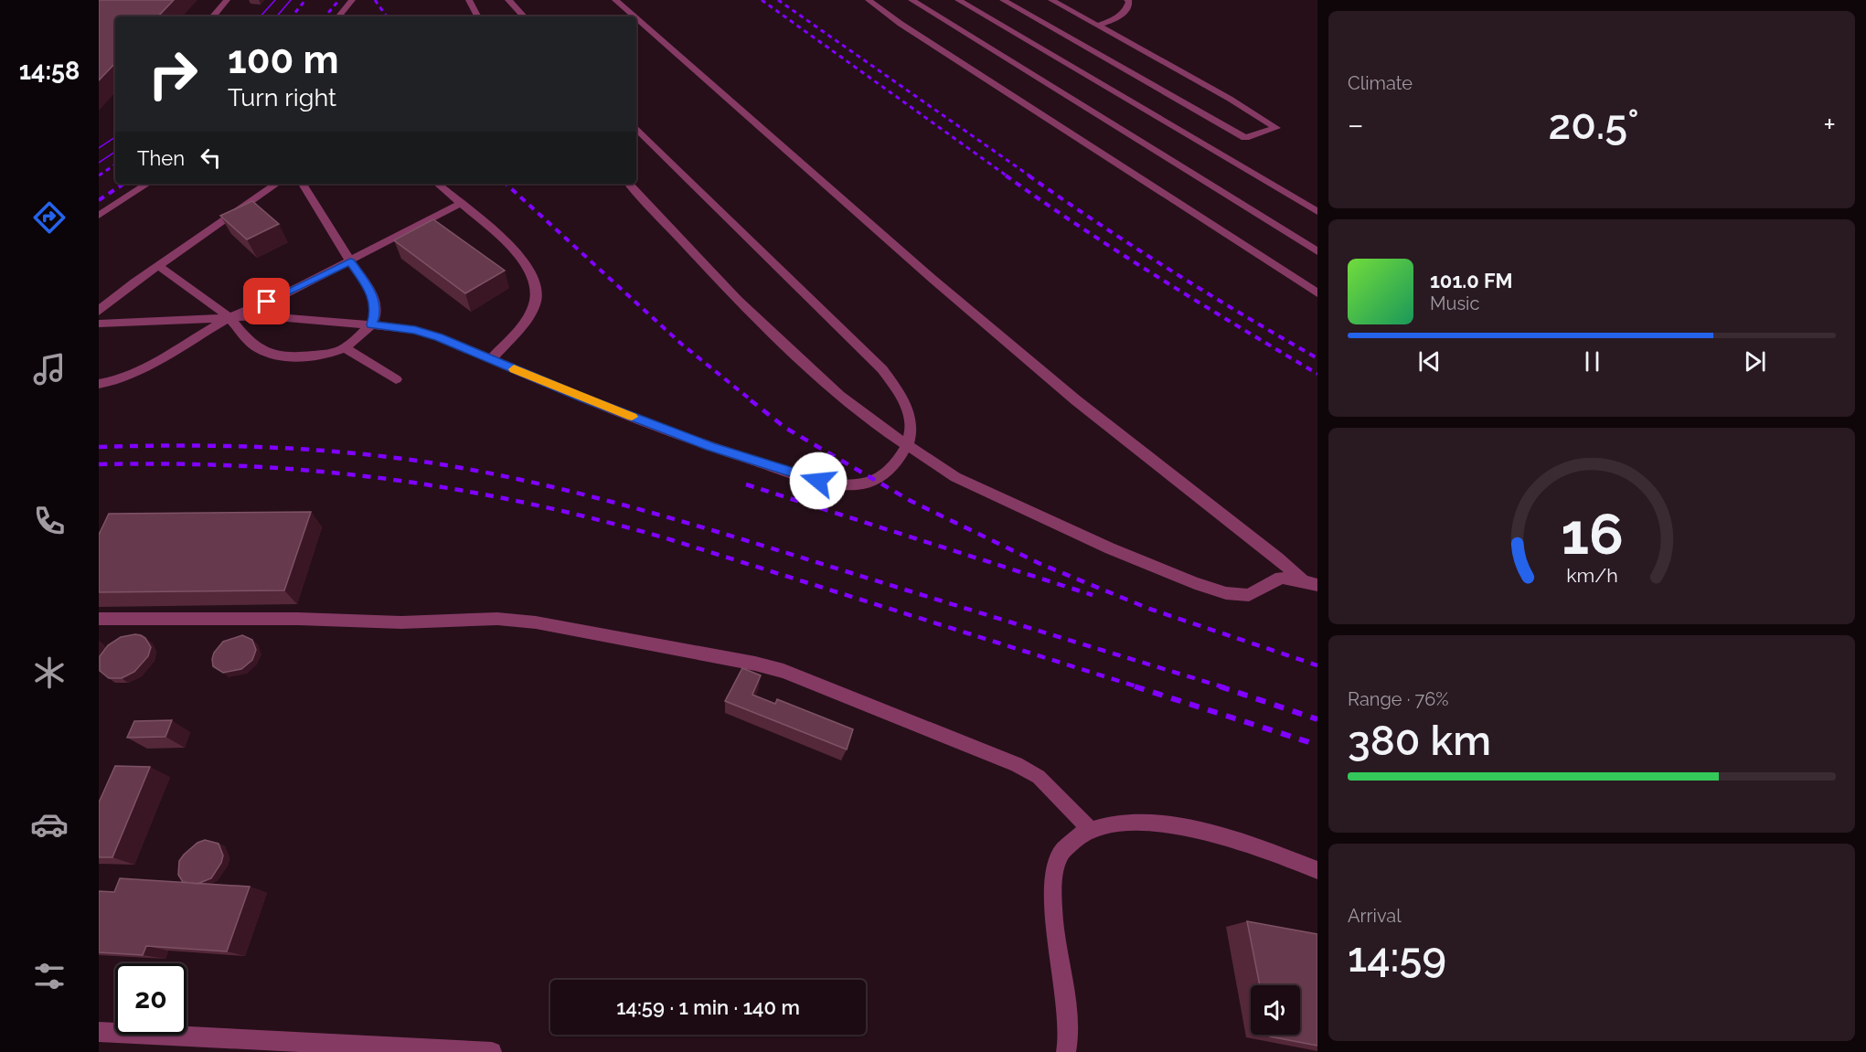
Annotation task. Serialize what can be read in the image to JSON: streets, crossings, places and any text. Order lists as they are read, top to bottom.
{
  "page": {
    "tabs": "14:58",
    "tile": [
      "Climate",
      ["Range · 76%", "380 km"],
      ["Arrival", "14:59"]
    ],
    "turn": ["100 m", "Turn right"],
    "heat": ["−", "20.5°", "+"],
    "then": "Then",
    "song": ["101.0 FM", "Music"],
    "limit": "20",
    "trip": "14:59 · 1 min · 140 m",
    "gauge": ["16", "km/h"]
  }
}
